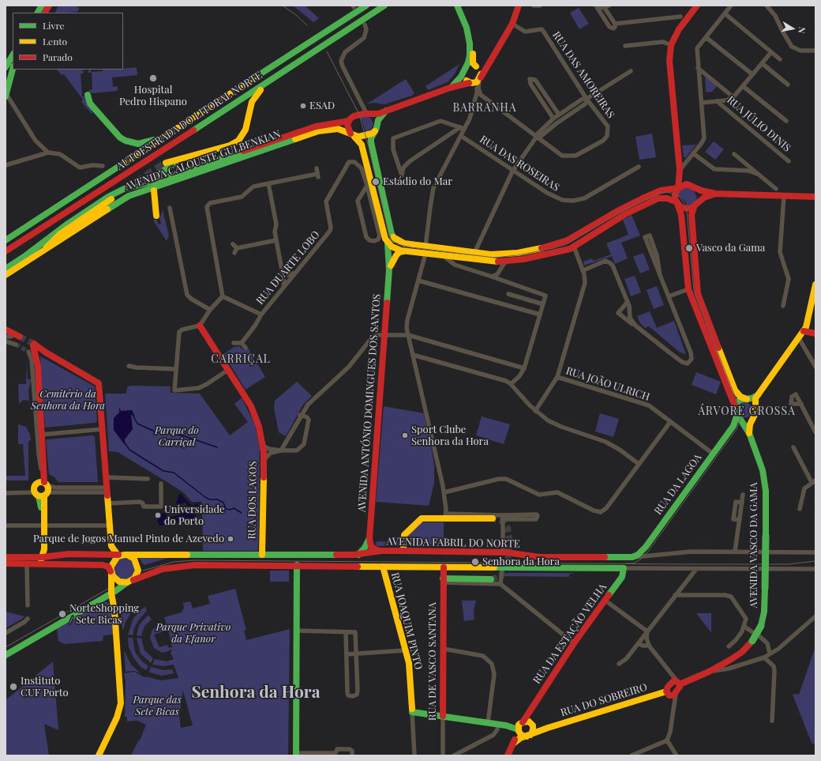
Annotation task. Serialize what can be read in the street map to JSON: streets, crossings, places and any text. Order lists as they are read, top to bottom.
{
  "streets": {
    "main road": [
      "AUTOESTRADA DO LITORAL NORTE",
      "AVENIDA CALOUSTE GULBENKIAN",
      "AVENIDA ANTÓNIO DOMINGUES DOS SANTOS",
      "RUA DA LAGOA",
      "RUA DOS LAGOS",
      "AVENIDA FABRIL DO NORTE",
      "AVENIDA VASCO DA GAMA",
      "RUA JOAQUIM PINTO",
      "RUA DA ESTAÇÃO VELHA",
      "RUA DE VASCO SANTANA",
      "RUA DO SOBREIRO"
    ],
    "street": [
      "RUA DAS AMOREIRAS",
      "RUA JÚLIO DINIS",
      "RUA DAS ROSEIRAS",
      "RUA DUARTE LOBO",
      "RUA JOÃO ULRICH"
    ]
  },
  "crossings": [
    ["RUA JOÃO ULRICH", "RUA DA LAGOA"],
    ["RUA DA LAGOA", "AVENIDA FABRIL DO NORTE"],
    ["RUA DA LAGOA", "AVENIDA VASCO DA GAMA"],
    ["RUA DOS LAGOS", "AVENIDA FABRIL DO NORTE"],
    ["RUA DA ESTAÇÃO VELHA", "RUA DO SOBREIRO"]
  ],
  "districts": [
    "BARRANHA",
    "CARRIÇAL",
    "ÁRVORE GROSSA",
    "Senhora da Hora"
  ],
  "parks": [
    "Cemitério da Senhora da Hora",
    "Parque do Carriçal",
    "Parque Privativo da Efanor",
    "Parque das Sete Bicas"
  ],
  "places": [
    "Hospital Pedro Hispano",
    "ESAD",
    "Estádio do Mar",
    "Vasco da Gama",
    "Sport Clube Senhora da Hora",
    "Universidade do Porto",
    "Parque de Jogos Manuel Pinto de Azevedo",
    "Senhora da Hora",
    "NorteShopping / Sete Bicas",
    "Instituto CUF Porto"
  ],
  "legend": ["Livre", "Lento", "Parado"],
  "north": "right"
}
